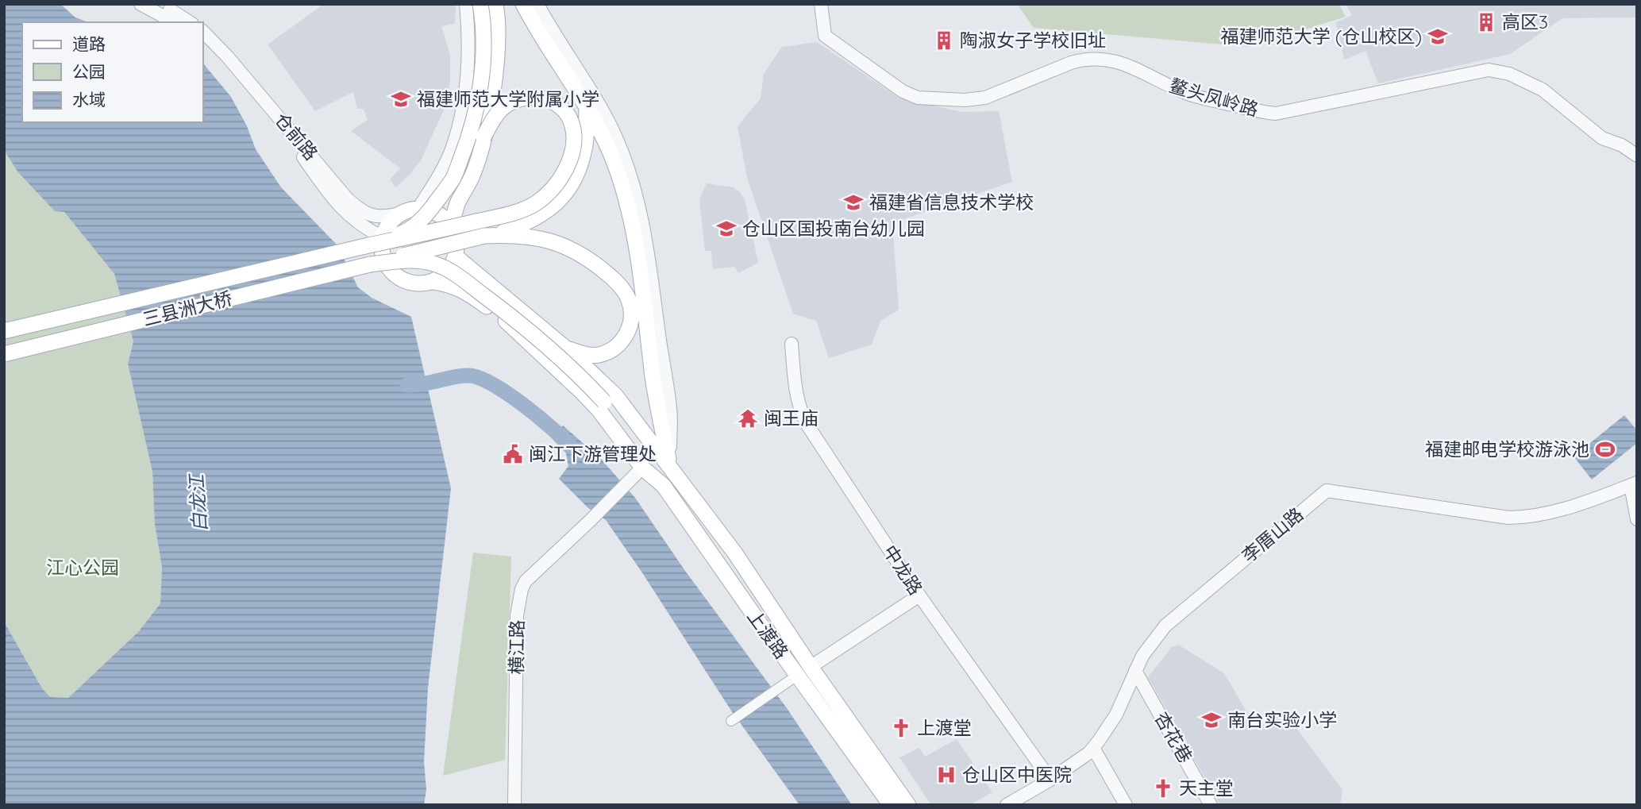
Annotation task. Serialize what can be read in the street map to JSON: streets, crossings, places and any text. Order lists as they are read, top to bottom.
{
  "streets": {
    "main road": ["三县洲大桥", "上渡路"],
    "street": [
      "鳌头凤岭路",
      "仓前路",
      "李厝山路",
      "中龙路",
      "横江路",
      "杏花巷"
    ]
  },
  "crossings": [
    ["仓前路", "上渡路"],
    ["李厝山路", "中龙路"],
    ["李厝山路", "杏花巷"],
    ["上渡路", "横江路"]
  ],
  "water": ["白龙江"],
  "parks": ["江心公园"],
  "places": {
    "building": ["高区3", "陶淑女子学校旧址"],
    "school or university": [
      "福建师范大学 (仓山校区)",
      "福建师范大学附属小学",
      "福建省信息技术学校",
      "仓山区国投南台幼儿园",
      "南台实验小学"
    ],
    "temple": ["闽王庙"],
    "sports": ["福建邮电学校游泳池"],
    "public building": ["闽江下游管理处"],
    "church": ["上渡堂", "天主堂"],
    "hospital": ["仓山区中医院"]
  },
  "legend": ["道路", "公园", "水域"]
}
